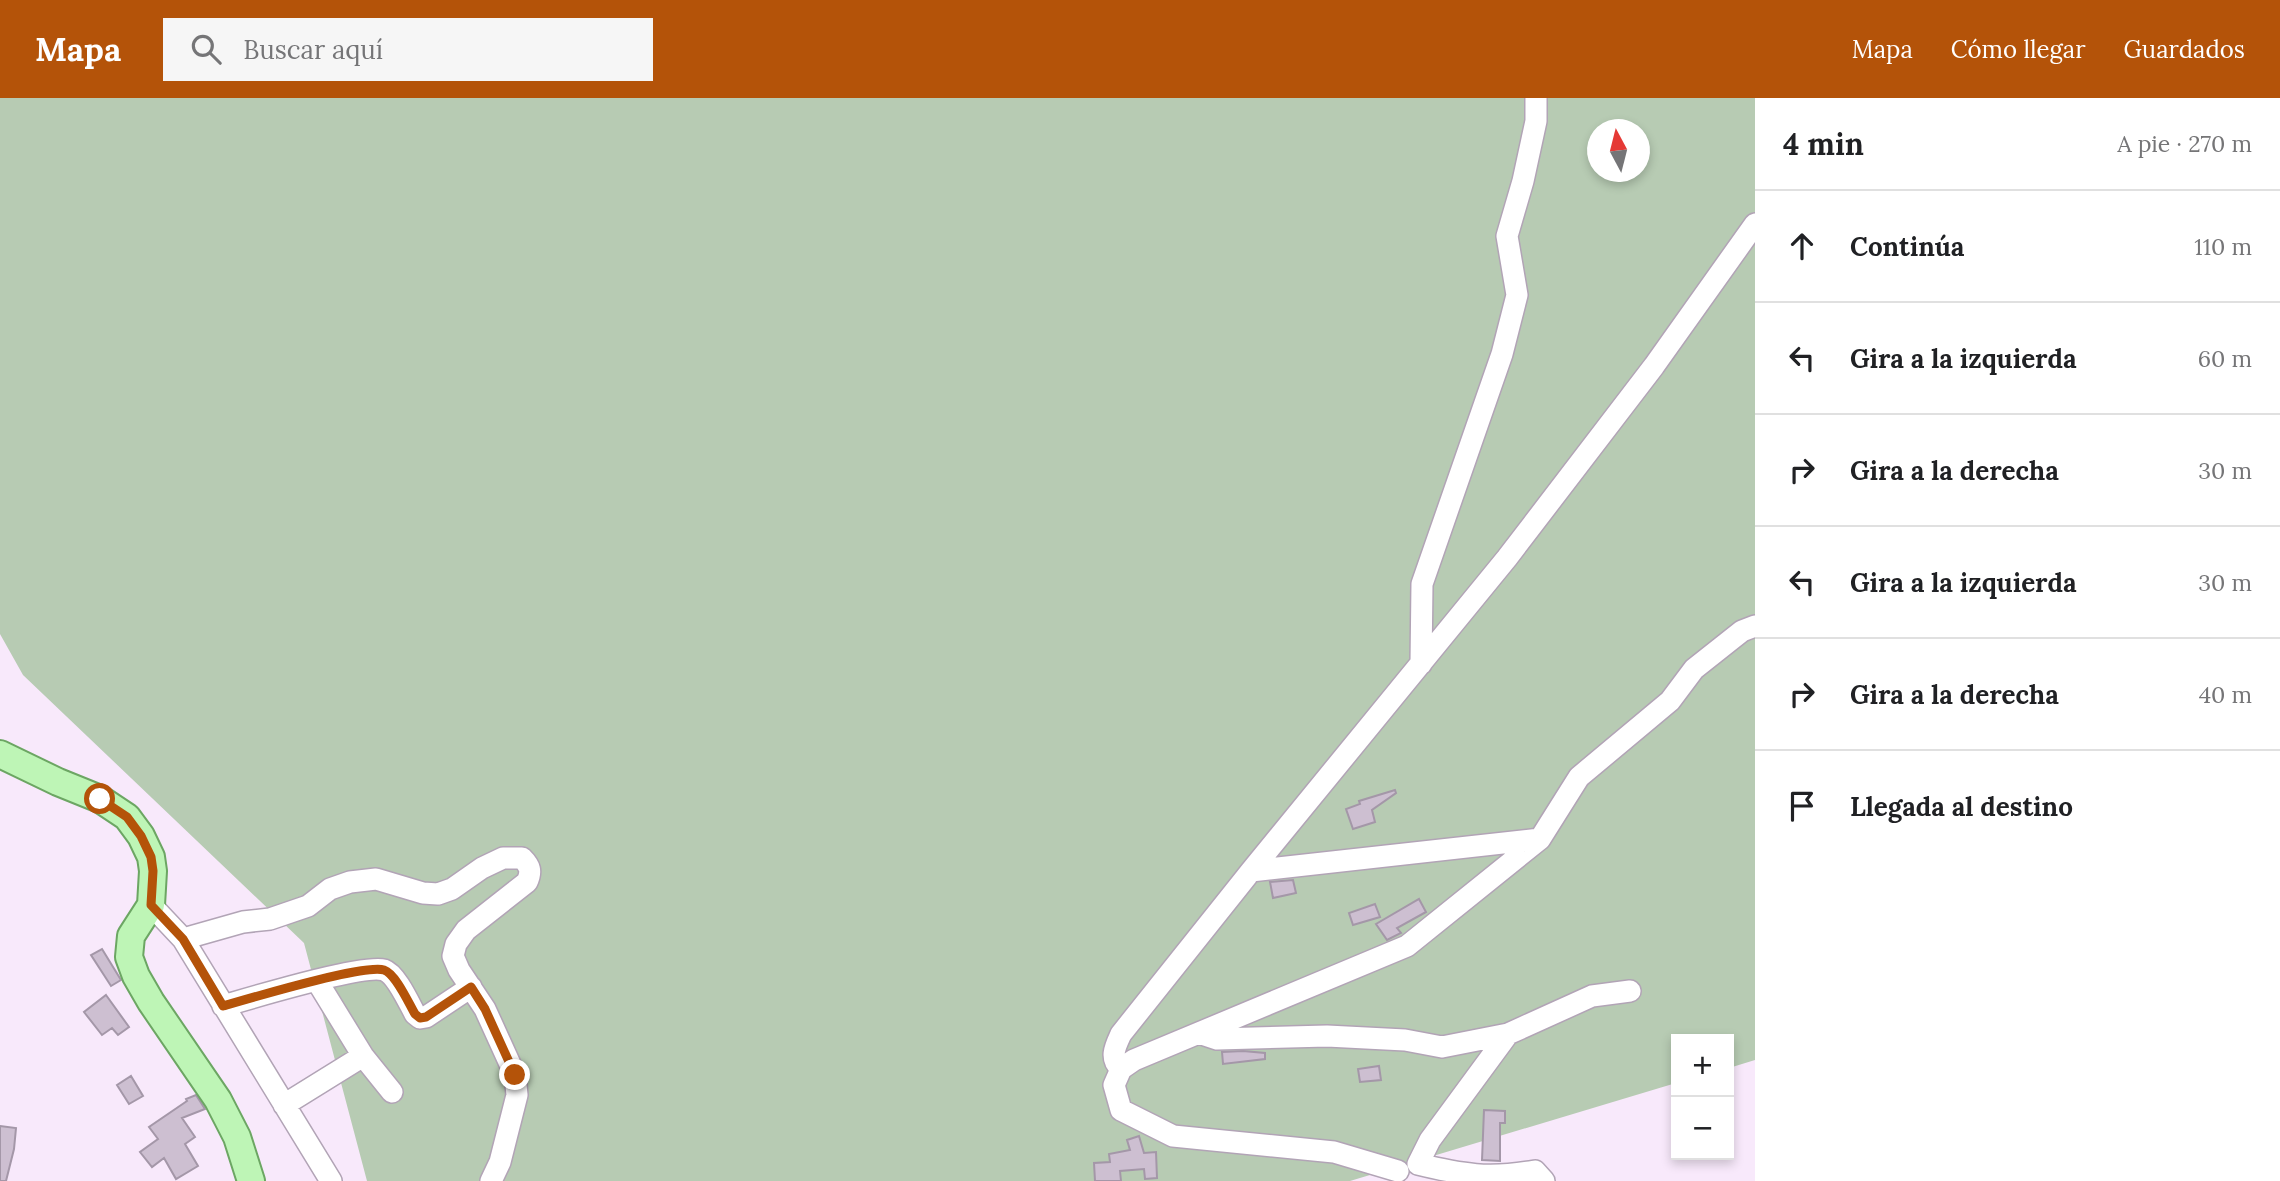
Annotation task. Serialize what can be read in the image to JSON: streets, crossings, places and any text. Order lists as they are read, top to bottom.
{
  "north": "top",
  "page": {
    "header": "Mapa",
    "search": "Buscar aquí",
    "nav": ["Mapa", "Cómo llegar", "Guardados"],
    "heading": ["4 min", "A pie · 270 m"],
    "list": [
      ["Continúa", "110 m"],
      ["Gira a la izquierda", "60 m"],
      ["Gira a la derecha", "30 m"],
      ["Gira a la izquierda", "30 m"],
      ["Gira a la derecha", "40 m"],
      "Llegada al destino"
    ],
    "map_buttons": ["+", "−"]
  }
}
